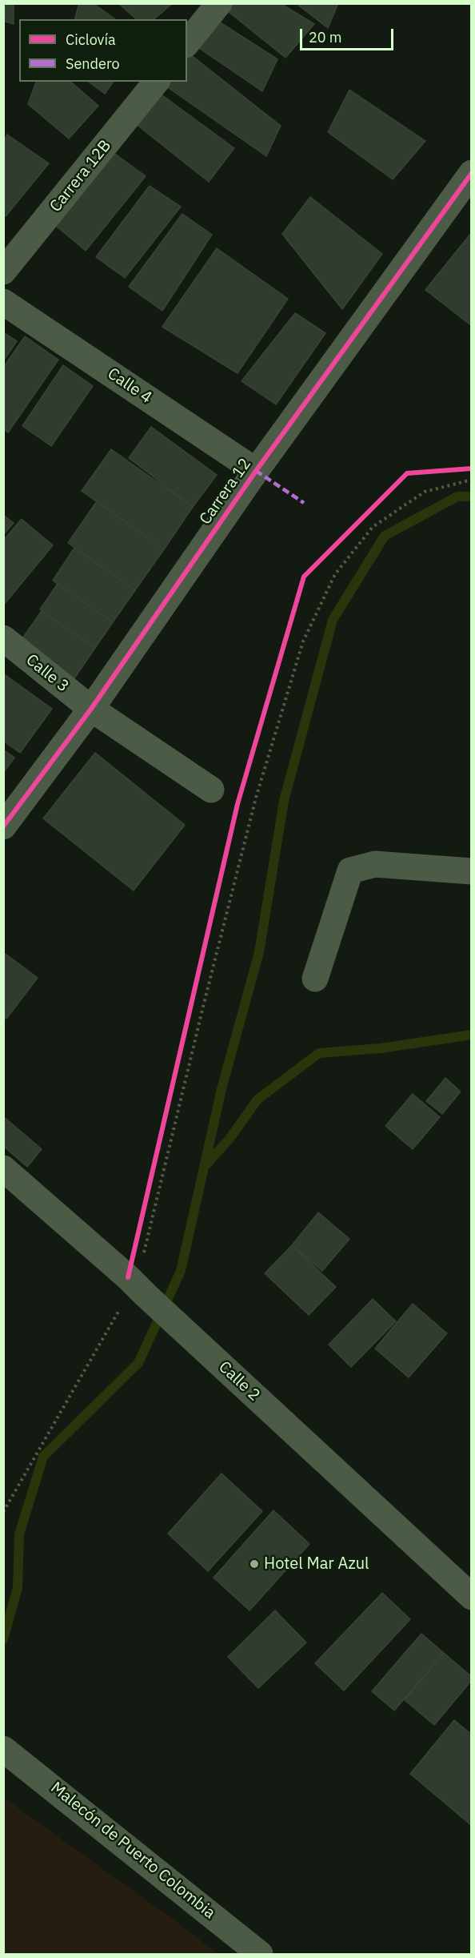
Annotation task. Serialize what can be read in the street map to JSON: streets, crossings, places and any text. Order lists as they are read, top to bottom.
{
  "streets": {
    "street": [
      "Carrera 12B",
      "Calle 4",
      "Carrera 12",
      "Calle 3",
      "Calle 2",
      "Malecón de Puerto Colombia"
    ]
  },
  "crossings": [
    ["Calle 4", "Carrera 12"],
    ["Carrera 12", "Calle 3"]
  ],
  "places": ["Hotel Mar Azul"],
  "legend": ["Ciclovía", "Sendero"],
  "scale_bar": "20 m"
}
